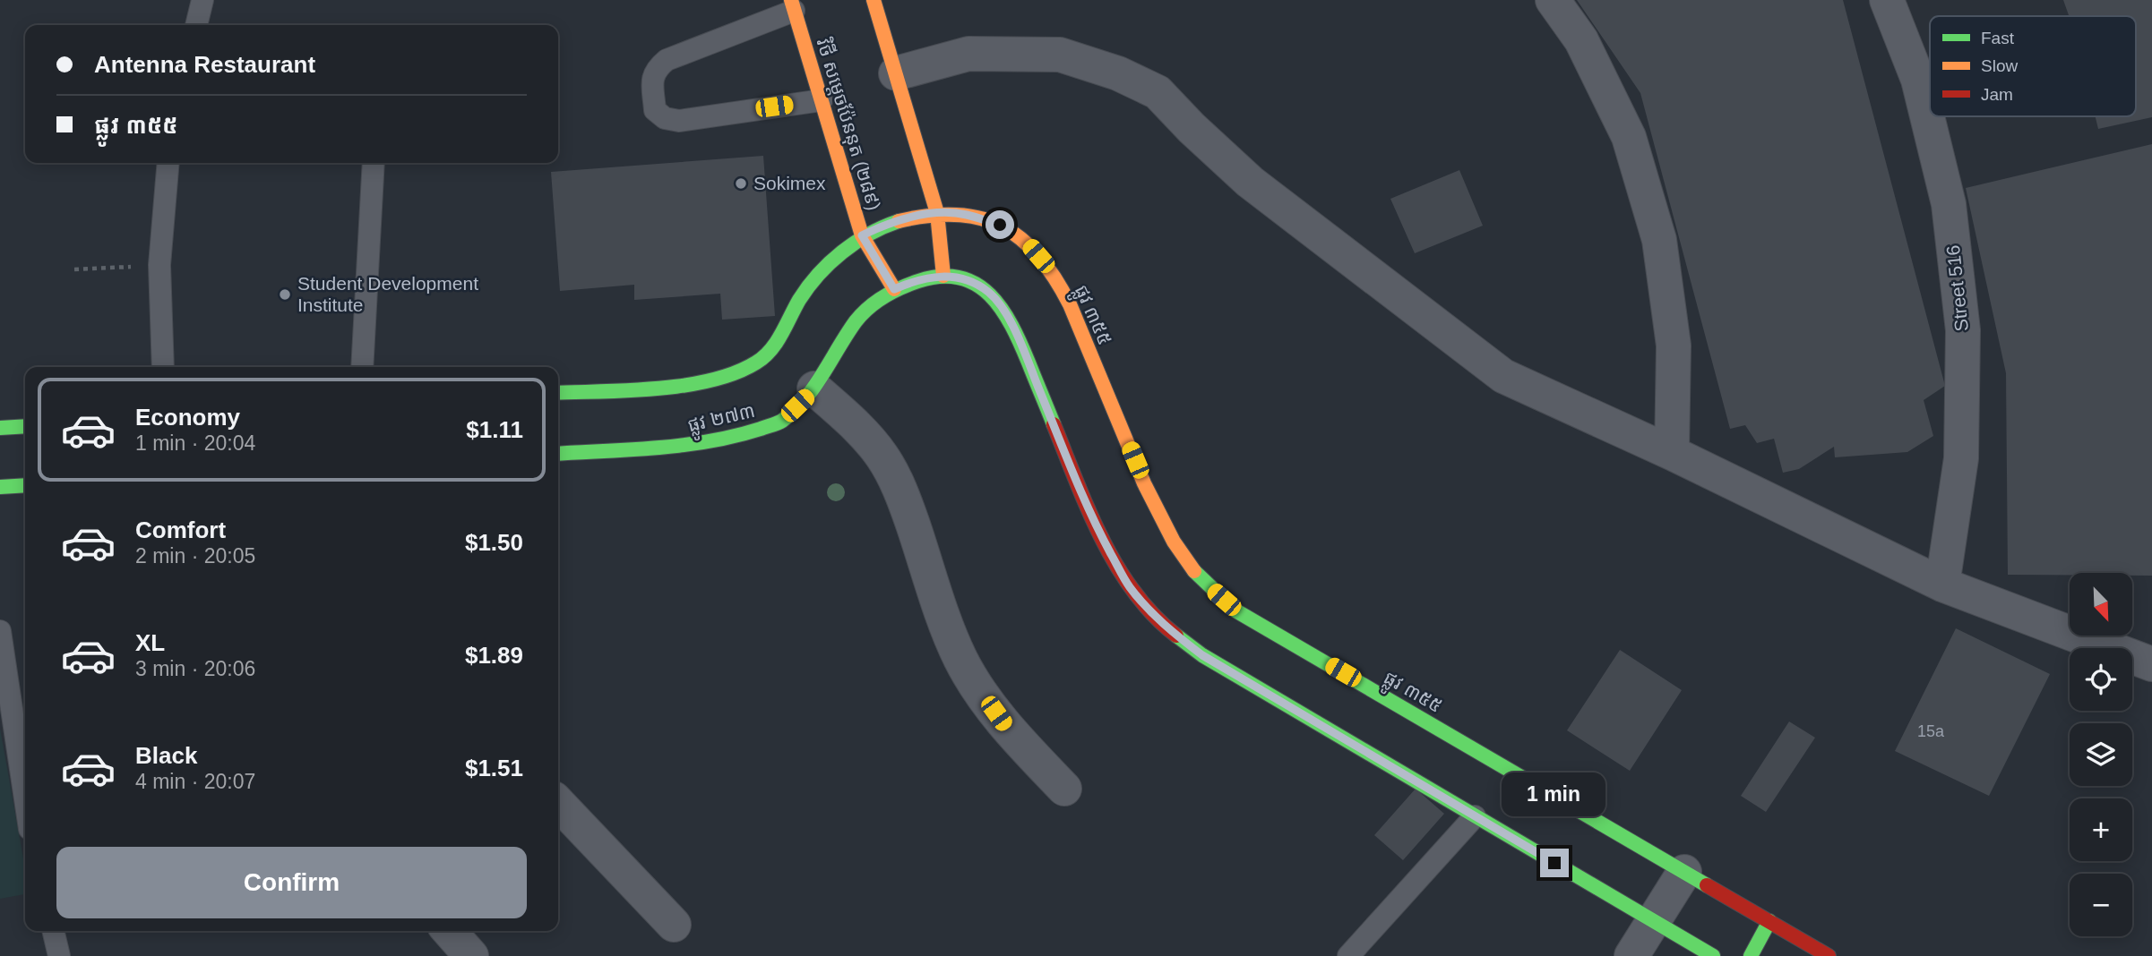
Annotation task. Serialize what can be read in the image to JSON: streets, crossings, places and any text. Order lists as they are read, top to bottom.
{
  "streets": {
    "main road": ["វិថី សម្តេចប៉ែននុត (២៨៩)", "ផ្លូវ ៣៥៥", "ផ្លូវ ២៧៣"],
    "street": ["Street 516"]
  },
  "crossings": [
    ["វិថី សម្តេចប៉ែននុត (២៨៩)", "ផ្លូវ ២៧៣"],
    ["ផ្លូវ ៣៥៥", "ផ្លូវ ២៧៣"]
  ],
  "places": ["Sokimex", "Student Development Institute"],
  "house_numbers": ["15a"],
  "legend": ["Fast", "Slow", "Jam"],
  "north": "bottom right",
  "page": {
    "banner": ["Antenna Restaurant", "ផ្លូវ ៣៥៥"],
    "list": [
      {
        "name": "Economy",
        "note": "1 min · 20:04",
        "value": "$1.11"
      },
      {
        "name": "Comfort",
        "note": "2 min · 20:05",
        "value": "$1.50"
      },
      {
        "name": "XL",
        "note": "3 min · 20:06",
        "value": "$1.89"
      },
      {
        "name": "Black",
        "note": "4 min · 20:07",
        "value": "$1.51"
      }
    ],
    "map_buttons": ["+", "−"],
    "bubble": "1 min",
    "buttons": "Confirm"
  }
}
